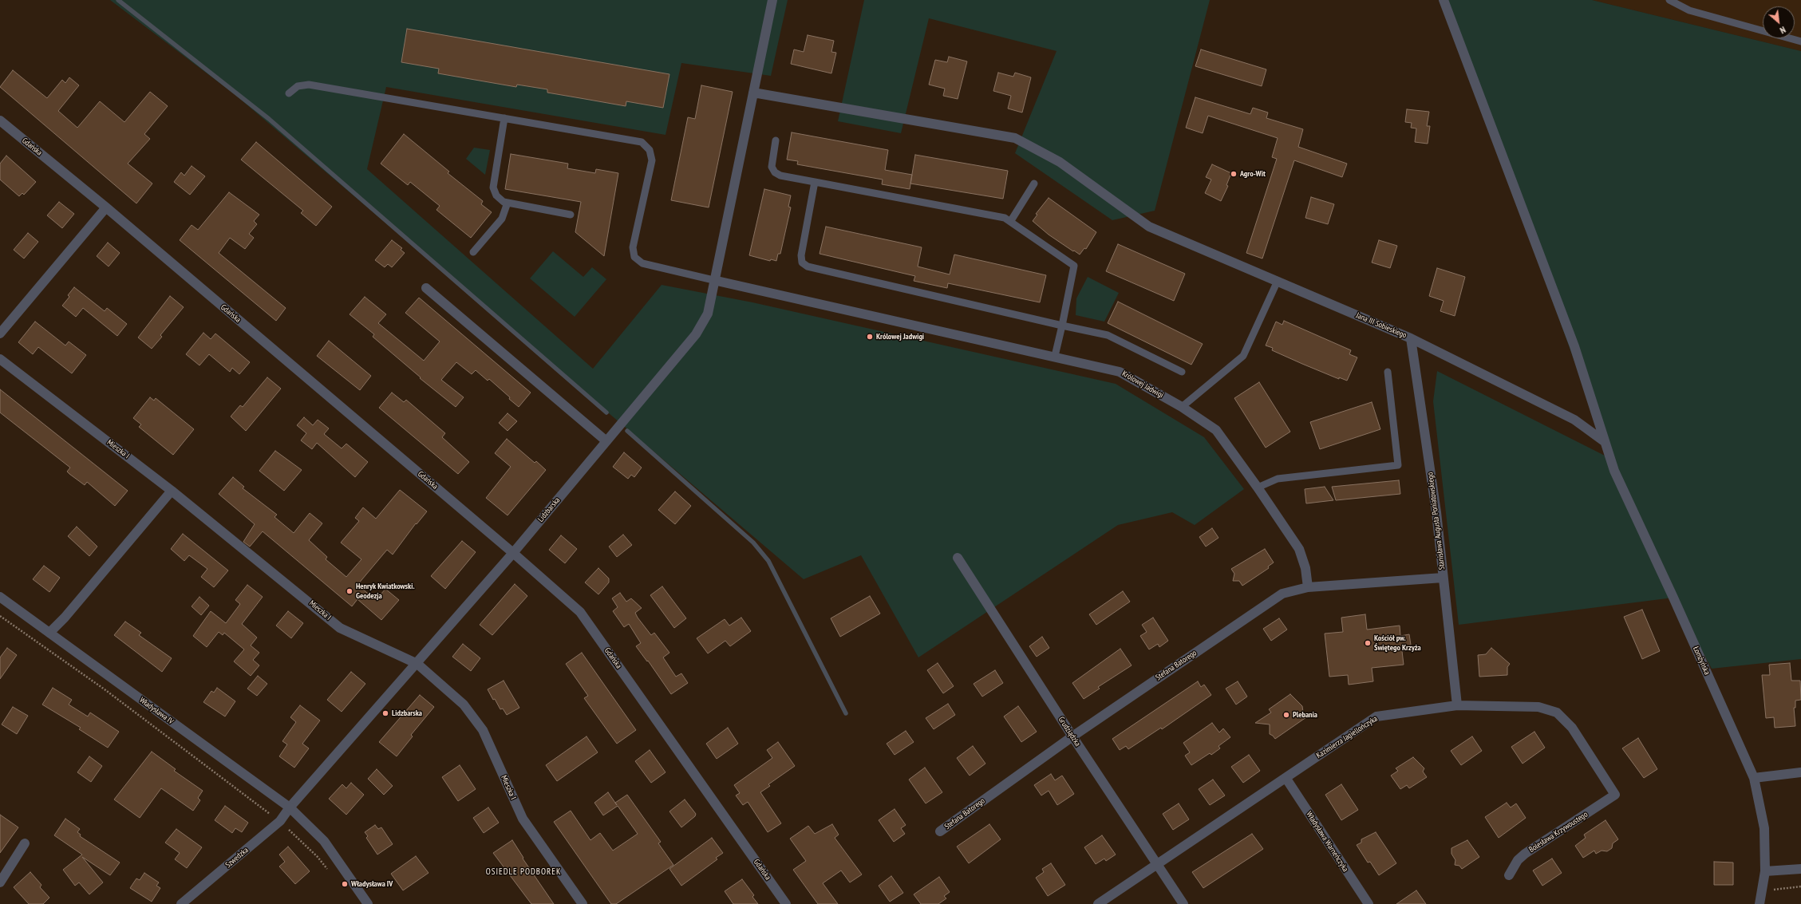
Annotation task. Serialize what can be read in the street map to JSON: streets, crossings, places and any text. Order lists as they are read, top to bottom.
{
  "streets": {
    "street": [
      "Gdańska",
      "Jana III Sobieskiego",
      "Królowej Jadwigi",
      "Mieszka I",
      "Lidzbarska",
      "Stanisława Augusta Poniatowskiego",
      "Łomżyńska",
      "Stefana Batorego",
      "Władysława IV",
      "Grudziądzka",
      "Kazimierza Jagiellończyka",
      "Bolesława Krzywoustego",
      "Władysława Warneńczyka",
      "Szwedzka"
    ]
  },
  "crossings": [
    ["Gdańska", "Lidzbarska"],
    ["Jana III Sobieskiego", "Lidzbarska"],
    ["Jana III Sobieskiego", "Stanisława Augusta Poniatowskiego"],
    ["Jana III Sobieskiego", "Łomżyńska"],
    ["Królowej Jadwigi", "Lidzbarska"],
    ["Królowej Jadwigi", "Stefana Batorego"],
    ["Mieszka I", "Lidzbarska"],
    ["Lidzbarska", "Władysława IV"],
    ["Lidzbarska", "Szwedzka"],
    ["Stanisława Augusta Poniatowskiego", "Stefana Batorego"],
    ["Stanisława Augusta Poniatowskiego", "Kazimierza Jagiellończyka"],
    ["Stefana Batorego", "Grudziądzka"],
    ["Władysława IV", "Szwedzka"],
    ["Grudziądzka", "Kazimierza Jagiellończyka"],
    ["Kazimierza Jagiellończyka", "Bolesława Krzywoustego"],
    ["Kazimierza Jagiellończyka", "Władysława Warneńczyka"]
  ],
  "districts": ["OSIEDLE PODBOREK"],
  "places": [
    "Agro-Wit",
    "Królowej Jadwigi",
    "Henryk Kwiatkowski. Geodezja",
    "Kościół pw. Świętego Krzyża",
    "Lidzbarska",
    "Plebania",
    "Władysława IV"
  ],
  "north": "bottom right"
}
